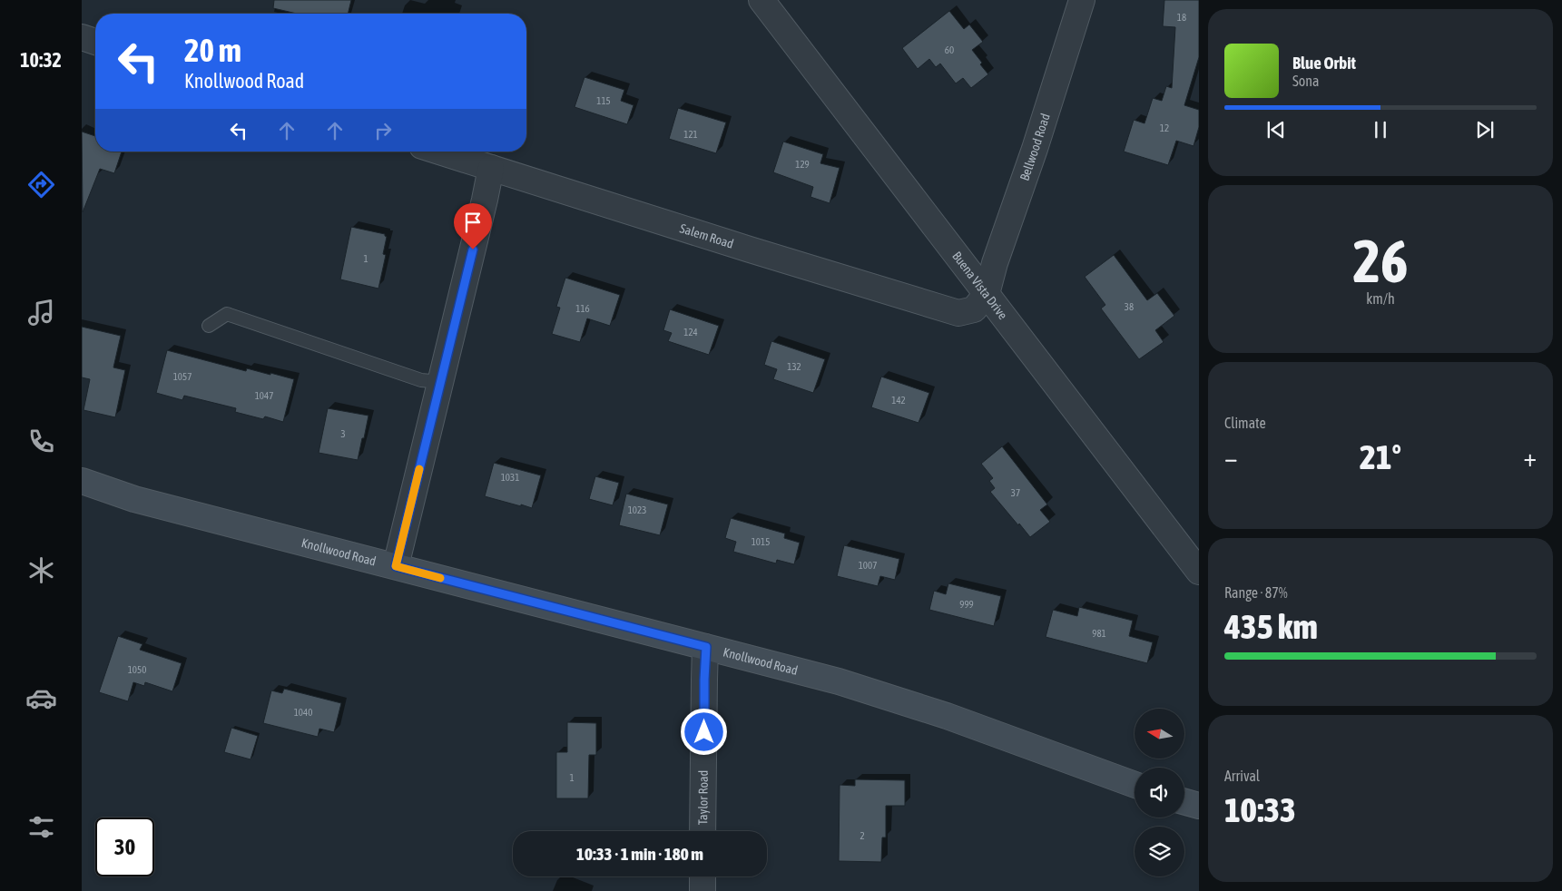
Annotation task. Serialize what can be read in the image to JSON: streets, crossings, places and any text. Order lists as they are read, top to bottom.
{
  "streets": {
    "main road": ["Knollwood Road"],
    "street": [
      "Bellwood Road",
      "Salem Road",
      "Buena Vista Drive",
      "Taylor Road"
    ]
  },
  "crossings": [
    ["Bellwood Road", "Salem Road"],
    ["Bellwood Road", "Buena Vista Drive"],
    ["Salem Road", "Buena Vista Drive"],
    ["Knollwood Road", "Taylor Road"]
  ],
  "house_numbers": [
    "18",
    "60",
    "115",
    "12",
    "121",
    "129",
    "1",
    "38",
    "116",
    "124",
    "132",
    "1057",
    "1047",
    "142",
    "3",
    "1031",
    "37",
    "1023",
    "1015",
    "1007",
    "999",
    "981",
    "1050",
    "1040",
    "1",
    "2"
  ],
  "north": "left",
  "page": {
    "tabs": "10:32",
    "turn": ["20 m", "Knollwood Road"],
    "song": ["Blue Orbit", "Sona"],
    "tile": [
      ["26", "km/h"],
      "Climate",
      ["Range · 87%", "435 km"],
      ["Arrival", "10:33"]
    ],
    "heat": ["−", "21°", "+"],
    "limit": "30",
    "trip": "10:33 · 1 min · 180 m"
  }
}
